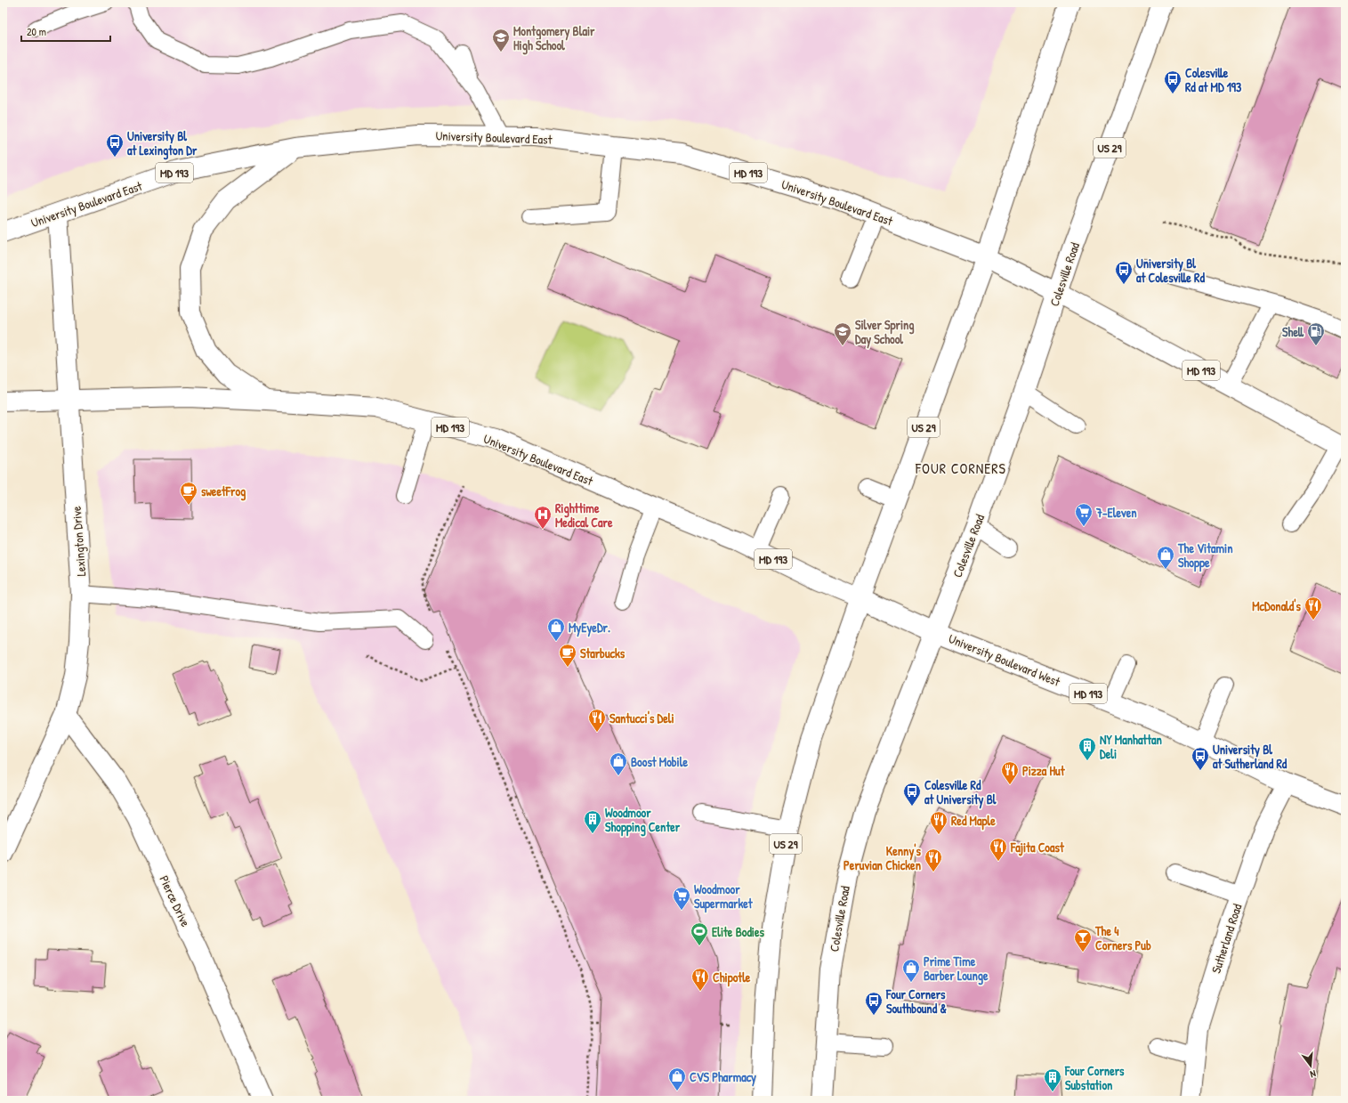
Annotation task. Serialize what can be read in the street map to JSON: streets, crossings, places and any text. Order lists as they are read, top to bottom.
{
  "streets": {
    "main road": [
      "University Boulevard East",
      "US 29",
      "MD 193",
      "Colesville Road",
      "Lexington Drive",
      "University Boulevard West",
      "Pierce Drive",
      "Sutherland Road"
    ]
  },
  "crossings": [
    ["University Boulevard East", "US 29"],
    ["University Boulevard East", "MD 193"],
    ["University Boulevard East", "Colesville Road"],
    ["University Boulevard East", "Lexington Drive"],
    ["University Boulevard East", "University Boulevard West"],
    ["US 29", "University Boulevard West"],
    ["MD 193", "Colesville Road"],
    ["Colesville Road", "University Boulevard West"],
    ["Lexington Drive", "Pierce Drive"],
    ["University Boulevard West", "Sutherland Road"]
  ],
  "districts": ["FOUR CORNERS"],
  "places": {
    "school or university": ["Montgomery Blair High School", "Silver Spring Day School"],
    "bus stop": [
      "Colesville Rd at MD 193",
      "University Bl at Lexington Dr",
      "University Bl at Colesville Rd",
      "University Bl at Sutherland Rd",
      "Colesville Rd at University Bl",
      "Four Corners Southbound &"
    ],
    "fuel station": ["Shell"],
    "cafe": ["sweetFrog", "Starbucks"],
    "supermarket": ["7-Eleven", "Woodmoor Supermarket"],
    "hospital": ["Righttime Medical Care"],
    "shop": [
      "The Vitamin Shoppe",
      "MyEyeDr.",
      "Boost Mobile",
      "Prime Time Barber Lounge",
      "CVS Pharmacy"
    ],
    "restaurant": [
      "McDonald's",
      "Santucci's Deli",
      "Pizza Hut",
      "Red Maple",
      "Fajita Coast",
      "Kenny's Peruvian Chicken",
      "Chipotle"
    ],
    "building": ["NY Manhattan Deli", "Woodmoor Shopping Center", "Four Corners Substation"],
    "sports": ["Elite Bodies"],
    "bar": ["The 4 Corners Pub"]
  },
  "scale_bar": "20 m",
  "north": "bottom"
}
